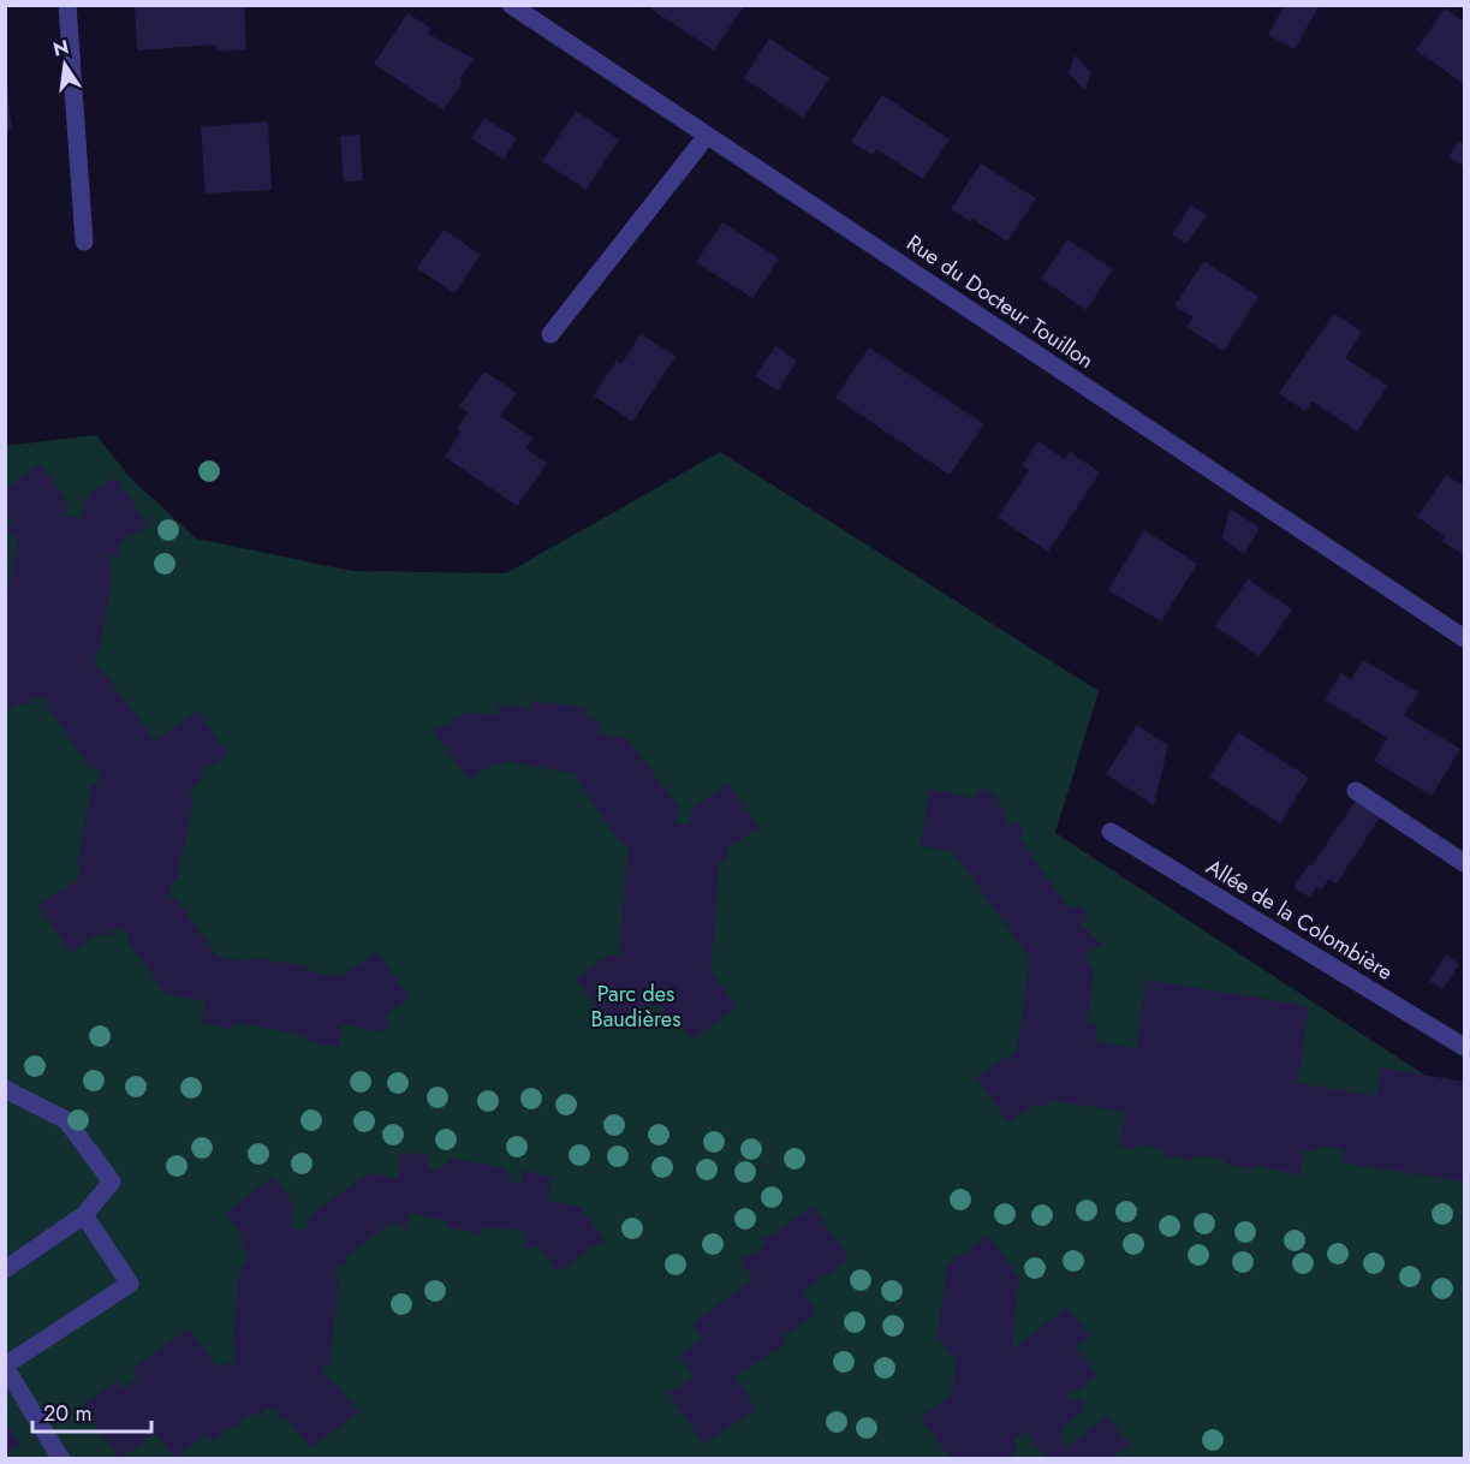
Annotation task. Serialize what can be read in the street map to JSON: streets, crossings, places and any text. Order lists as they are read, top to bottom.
{
  "streets": {
    "street": ["Rue du Docteur Touillon", "Allée de la Colombière"]
  },
  "parks": ["Parc des Baudières"],
  "scale_bar": "20 m",
  "north": "top"
}
